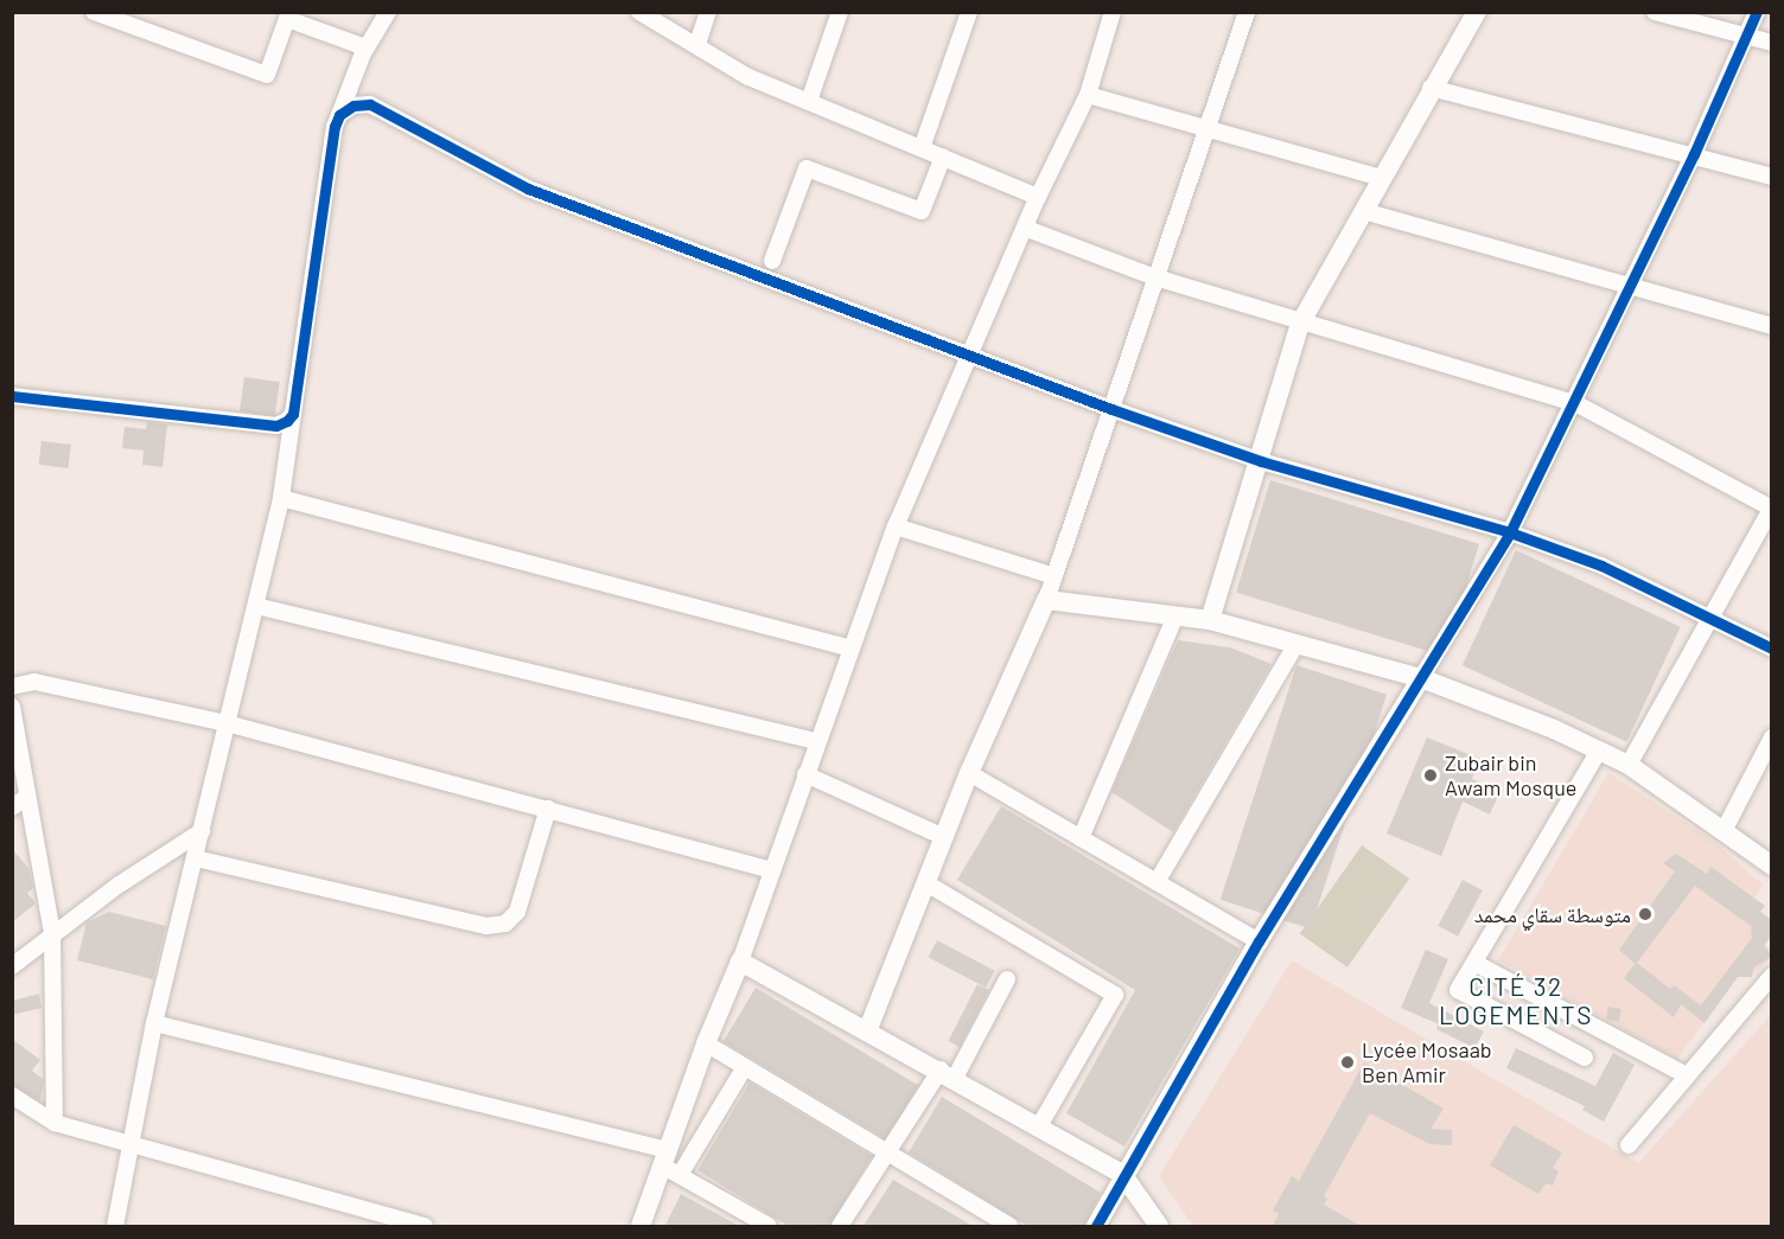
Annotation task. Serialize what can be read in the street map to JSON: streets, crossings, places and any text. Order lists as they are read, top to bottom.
{
  "districts": ["CITÉ 32 LOGEMENTS"],
  "places": ["Zubair bin Awam Mosque", "متوسطة سقاي محمد", "Lycée Mosaab Ben Amir"]
}
